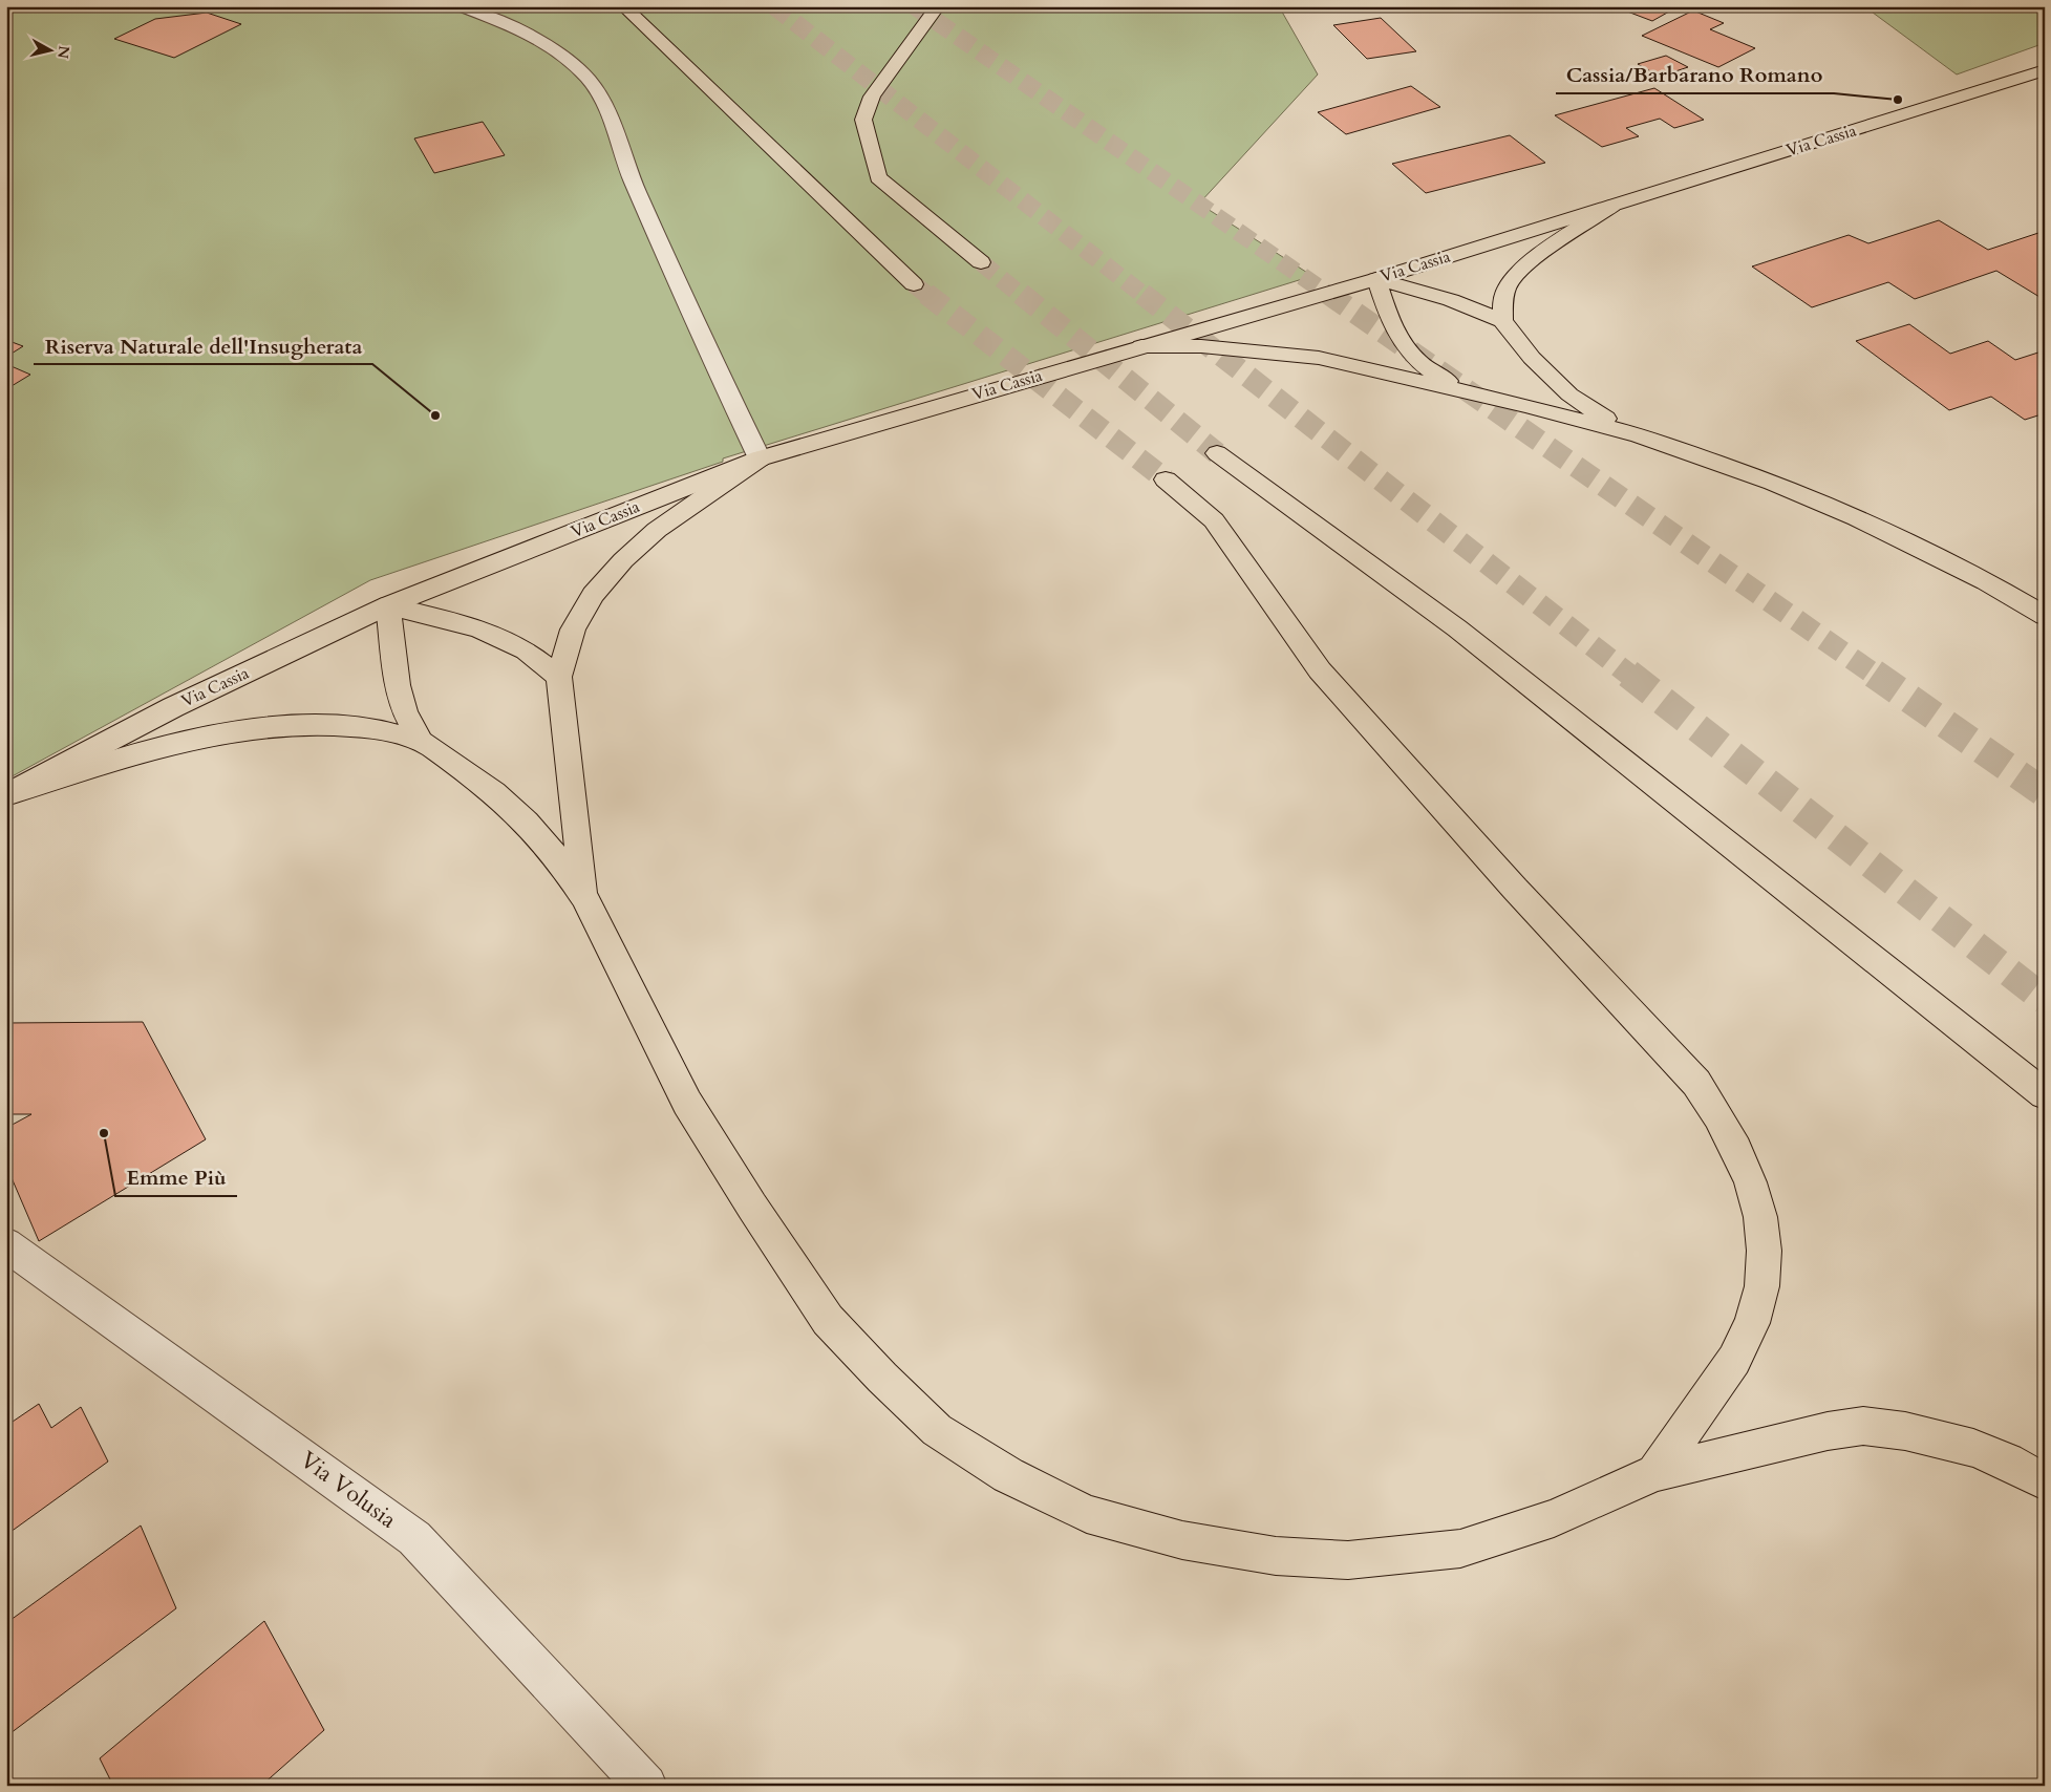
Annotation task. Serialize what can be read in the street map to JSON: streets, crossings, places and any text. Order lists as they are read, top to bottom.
{
  "streets": {
    "main road": ["Via Cassia"],
    "street": ["Via Volusia"]
  },
  "places": ["Cassia/Barbarano Romano", "Riserva Naturale dell'Insugherata", "Emme Più"],
  "north": "right"
}
